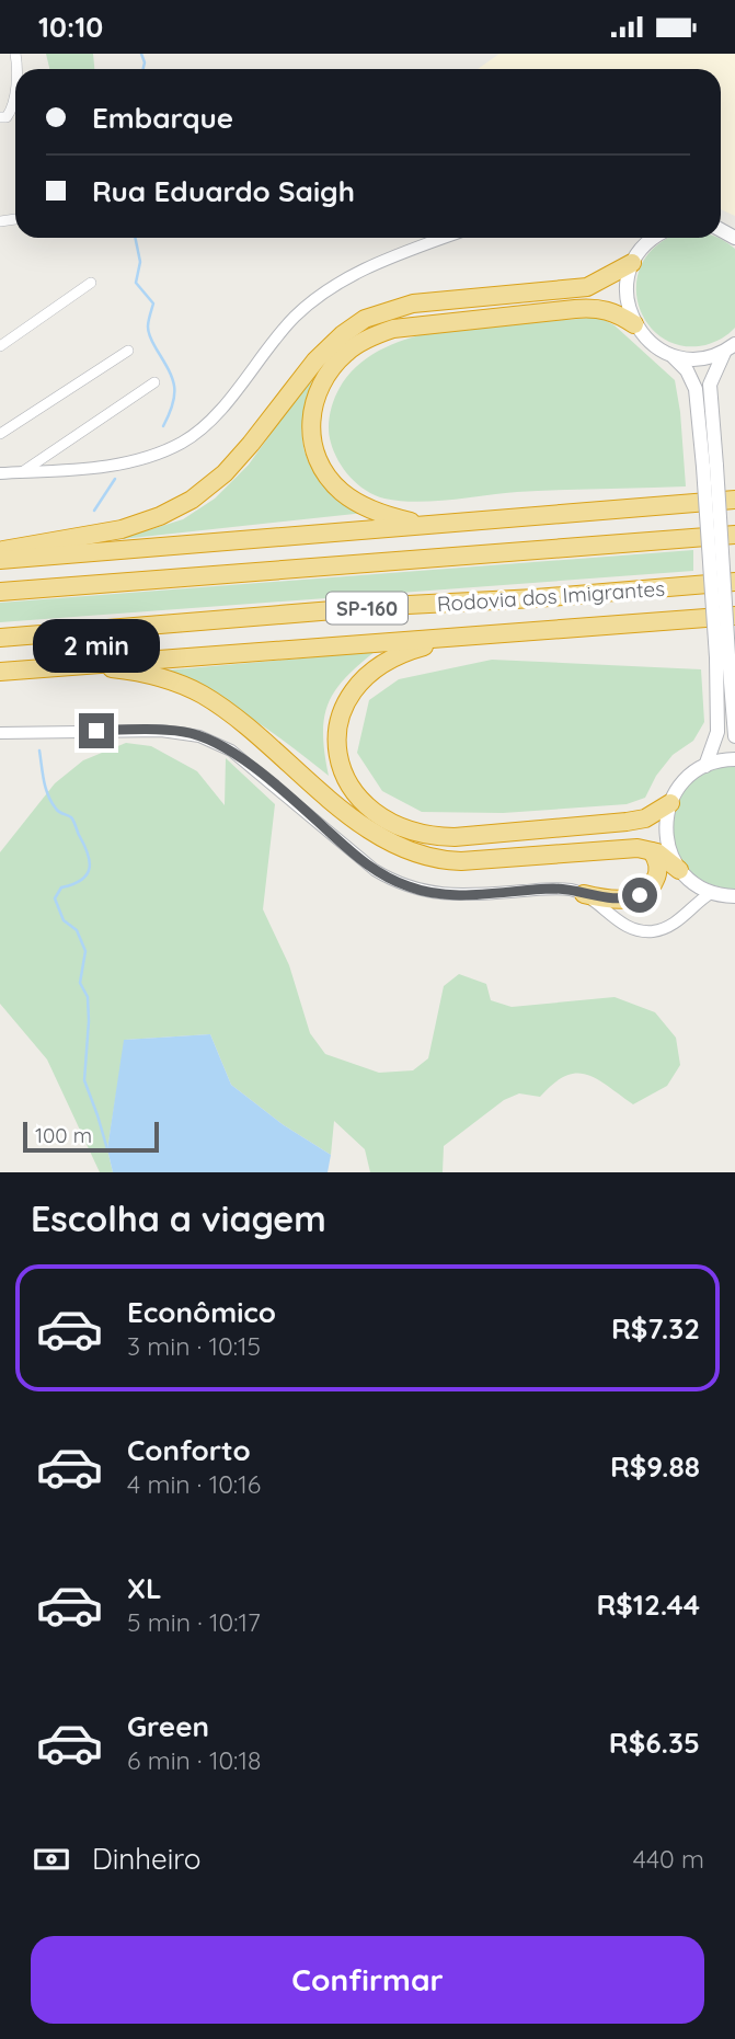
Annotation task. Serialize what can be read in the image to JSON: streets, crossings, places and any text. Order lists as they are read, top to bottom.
{
  "streets": {
    "highway": ["Rodovia dos Imigrantes", "SP-160"]
  },
  "scale_bar": "100 m",
  "page": {
    "status": "10:10",
    "banner": ["Embarque", "Rua Eduardo Saigh"],
    "bubble": "2 min",
    "scale": "100 m",
    "heading": "Escolha a viagem",
    "list": [
      {
        "name": "Econômico",
        "note": "3 min · 10:15",
        "value": "R$7.32"
      },
      {
        "name": "Conforto",
        "note": "4 min · 10:16",
        "value": "R$9.88"
      },
      {
        "name": "XL",
        "note": "5 min · 10:17",
        "value": "R$12.44"
      },
      {
        "name": "Green",
        "note": "6 min · 10:18",
        "value": "R$6.35"
      }
    ],
    "pay": ["Dinheiro", "440 m"],
    "buttons": "Confirmar"
  }
}
